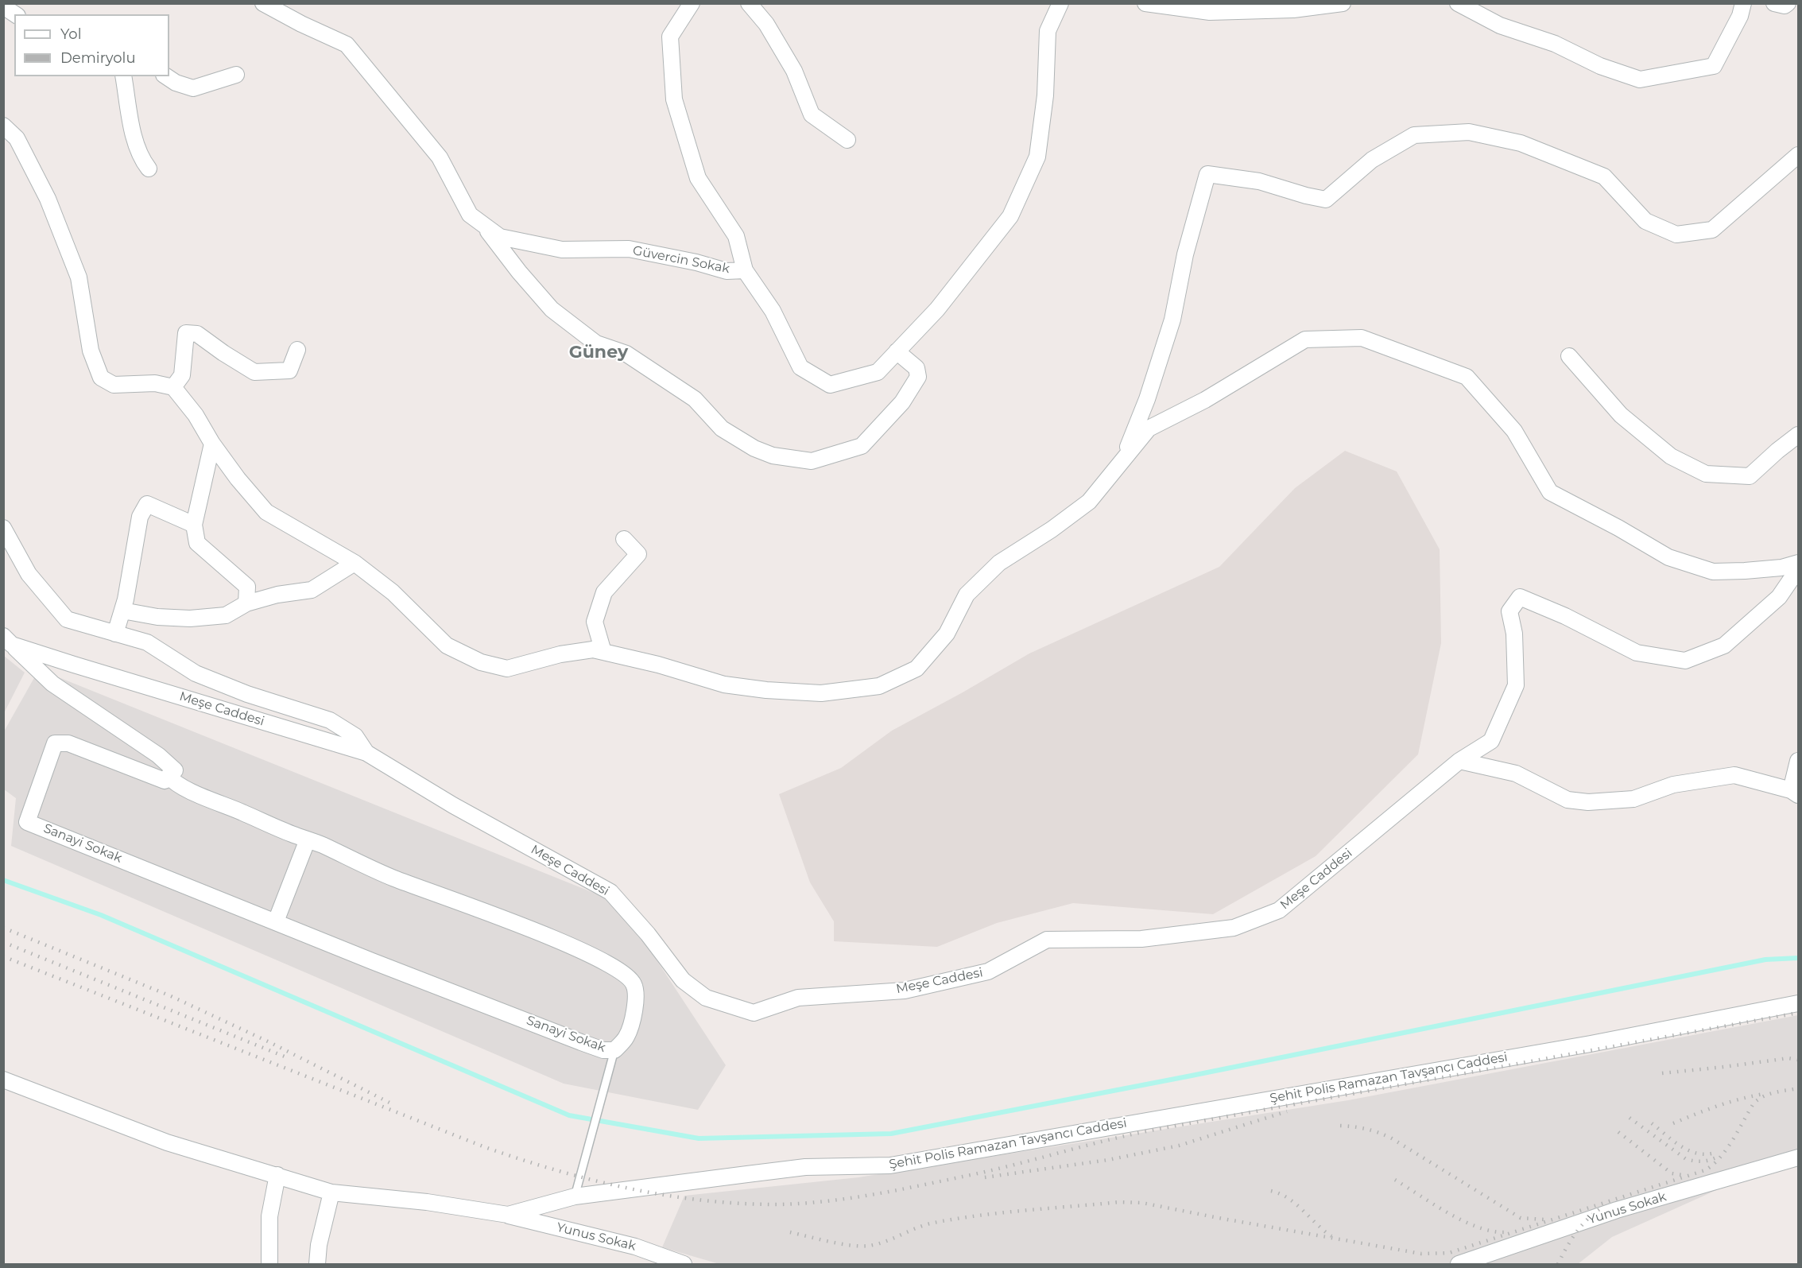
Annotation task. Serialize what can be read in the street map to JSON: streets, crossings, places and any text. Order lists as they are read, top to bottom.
{
  "streets": {
    "street": [
      "Güvercin Sokak",
      "Meşe Caddesi",
      "Sanayi Sokak",
      "Şehit Polis Ramazan Tavşancı Caddesi",
      "Yunus Sokak"
    ]
  },
  "crossings": [
    ["Şehit Polis Ramazan Tavşancı Caddesi", "Yunus Sokak"]
  ],
  "districts": ["Güney"],
  "legend": ["Yol", "Demiryolu"]
}
